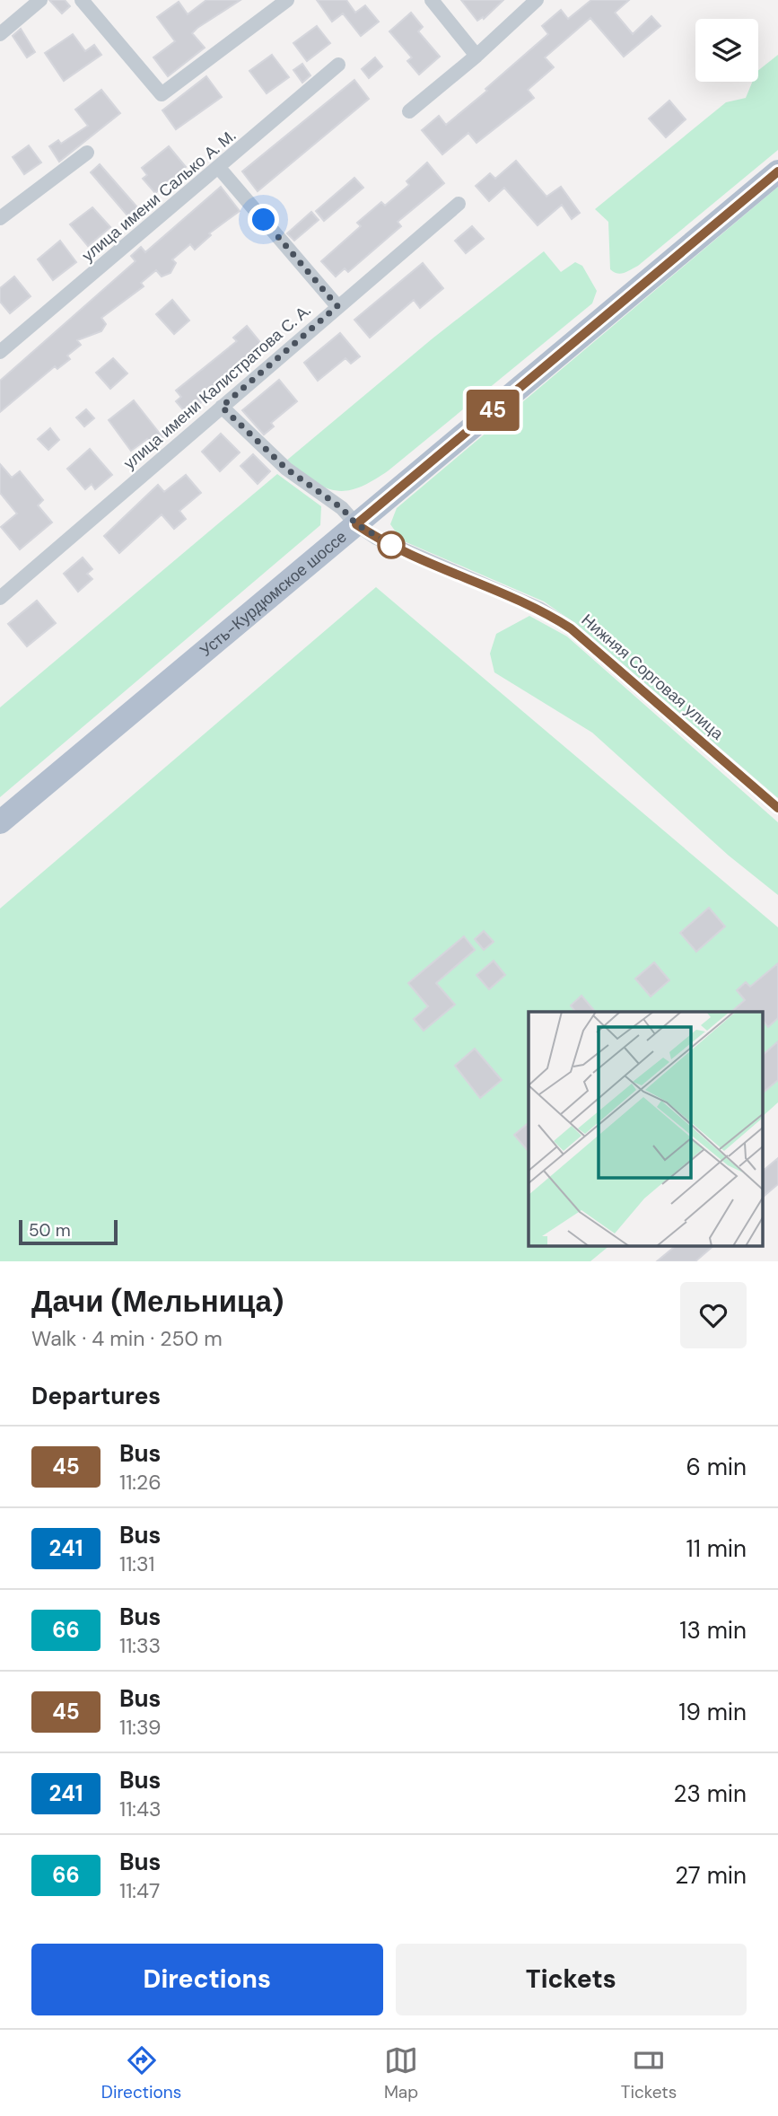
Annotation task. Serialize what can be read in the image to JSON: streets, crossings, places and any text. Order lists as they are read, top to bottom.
{
  "streets": {
    "main road": ["Усть-Курдюмское шоссе"],
    "street": ["улица имени Салько А. М.", "улица имени Калистратова С. А.", "Нижняя Сорговая улица"]
  },
  "crossings": [
    ["улица имени Калистратова С. А.", "Нижняя Сорговая улица"],
    ["Усть-Курдюмское шоссе", "Нижняя Сорговая улица"]
  ],
  "lines": ["bus line 45"],
  "scale_bar": "50 m",
  "page": {
    "on_map": "45",
    "scale": "50 m",
    "heading": [
      ["Дачи (Мельница)", "Walk · 4 min · 250 m"],
      "Departures"
    ],
    "list": [
      {
        "mark": "45",
        "name": "Bus",
        "note": "11:26",
        "value": "6 min"
      },
      {
        "mark": "241",
        "name": "Bus",
        "note": "11:31",
        "value": "11 min"
      },
      {
        "mark": "66",
        "name": "Bus",
        "note": "11:33",
        "value": "13 min"
      },
      {
        "mark": "45",
        "name": "Bus",
        "note": "11:39",
        "value": "19 min"
      },
      {
        "mark": "241",
        "name": "Bus",
        "note": "11:43",
        "value": "23 min"
      },
      {
        "mark": "66",
        "name": "Bus",
        "note": "11:47",
        "value": "27 min"
      }
    ],
    "buttons": ["Directions", "Tickets"],
    "tabs": ["Directions", "Map", "Tickets"]
  }
}
